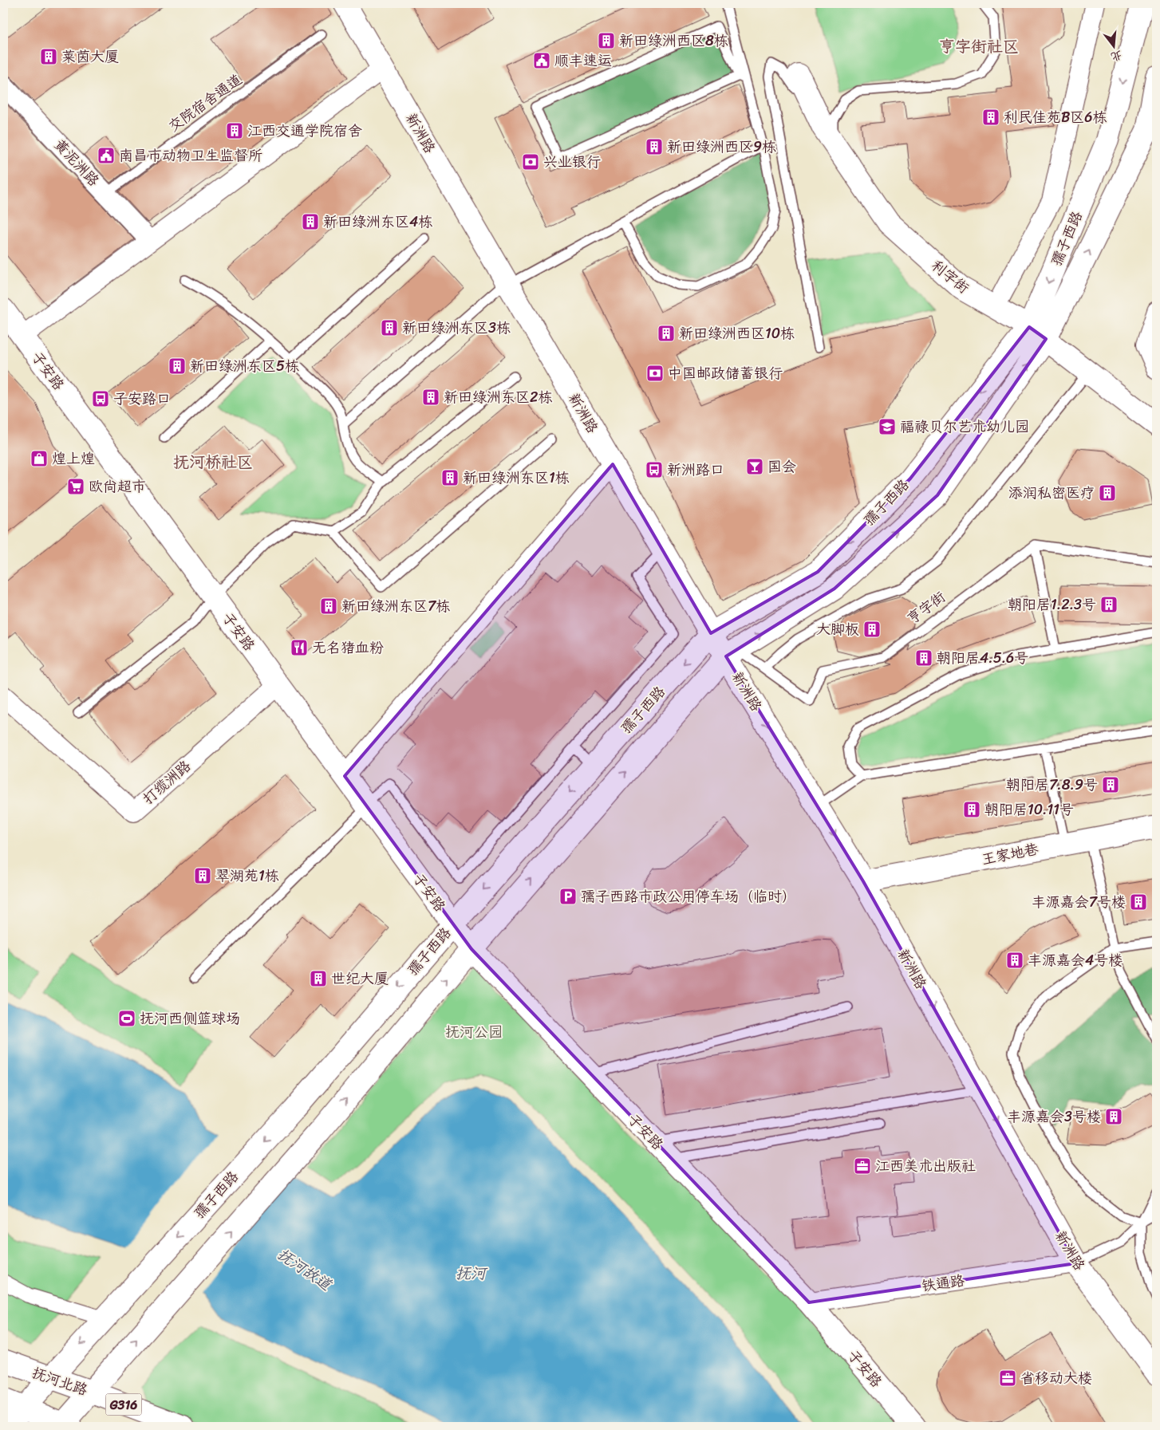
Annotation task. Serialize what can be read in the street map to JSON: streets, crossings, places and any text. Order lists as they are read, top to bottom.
{
  "streets": {
    "main road": [
      "新洲路",
      "孺子西路",
      "利字街",
      "子安路",
      "王家地巷",
      "抚河北路",
      "G316"
    ],
    "street": ["黄泥洲路", "打缆洲路", "铁通路"],
    "lane": ["交院宿舍通道", "亨字街"]
  },
  "crossings": [
    ["交院宿舍通道", "黄泥洲路"],
    ["新洲路", "孺子西路"],
    ["新洲路", "亨字街"],
    ["新洲路", "王家地巷"],
    ["新洲路", "铁通路"],
    ["孺子西路", "利字街"],
    ["孺子西路", "子安路"],
    ["孺子西路", "亨字街"],
    ["孺子西路", "抚河北路"],
    ["子安路", "打缆洲路"],
    ["子安路", "铁通路"]
  ],
  "districts": ["亨字街社区", "抚河桥社区"],
  "water": ["抚河故道", "抚河"],
  "parks": ["抚河公园"],
  "places": {
    "building": [
      "新田绿洲西区8栋",
      "莱茵大厦",
      "利民佳苑B区6栋",
      "江西交通学院宿舍",
      "新田绿洲西区9栋",
      "新田绿洲东区4栋",
      "新田绿洲东区3栋",
      "新田绿洲西区10栋",
      "新田绿洲东区5栋",
      "新田绿洲东区2栋",
      "新田绿洲东区1栋",
      "添润私密医疗",
      "朝阳居1.2.3号",
      "新田绿洲东区7栋",
      "大脚板",
      "朝阳居4.5.6号",
      "朝阳居7.8.9号",
      "朝阳居10.11号",
      "翠湖苑1栋",
      "丰源嘉会7号楼",
      "丰源嘉会4号楼",
      "世纪大厦",
      "丰源嘉会3号楼"
    ],
    "public building": ["顺丰速运", "南昌市动物卫生监督所"],
    "bank": ["兴业银行", "中国邮政储蓄银行"],
    "bus stop": ["子安路口", "新洲路口"],
    "school or university": ["福禄贝尔艺术幼儿园"],
    "shop": ["煌上煌"],
    "bar": ["国会"],
    "supermarket": ["欧尚超市"],
    "restaurant": ["无名猪血粉"],
    "parking": ["孺子西路市政公用停车场（临时）"],
    "sports": ["抚河西侧篮球场"],
    "office": ["江西美术出版社", "省移动大楼"]
  },
  "north": "bottom"
}
